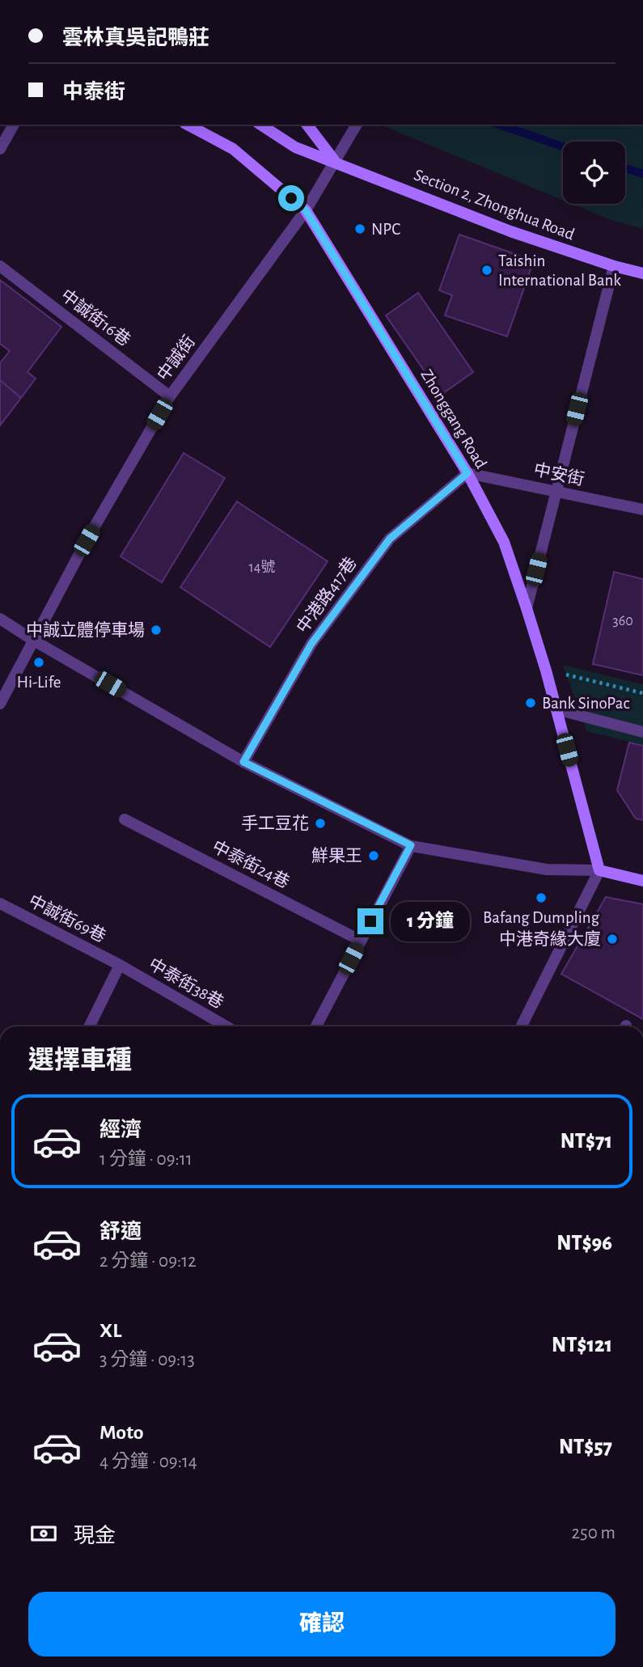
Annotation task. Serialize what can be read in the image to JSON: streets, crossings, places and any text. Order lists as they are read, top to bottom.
{
  "streets": {
    "street": [
      "Section 2, Zhonghua Road",
      "中誠街16巷",
      "中誠街",
      "Zhonggang Road",
      "中安街",
      "中港路417巷",
      "中泰街24巷",
      "中誠街69巷",
      "中泰街38巷"
    ]
  },
  "crossings": [
    ["Section 2, Zhonghua Road", "中誠街"],
    ["中誠街16巷", "中誠街"],
    ["中誠街", "Zhonggang Road"],
    ["Zhonggang Road", "中安街"],
    ["Zhonggang Road", "中港路417巷"],
    ["中安街", "中港路417巷"],
    ["中誠街69巷", "中泰街38巷"]
  ],
  "places": [
    "NPC",
    "Taishin International Bank",
    "中誠立體停車場",
    "Hi-Life",
    "Bank SinoPac",
    "手工豆花",
    "鮮果王",
    "Bafang Dumpling",
    "中港奇緣大廈"
  ],
  "house_numbers": ["14號", "360"],
  "page": {
    "banner": ["雲林真吳記鴨莊", "中泰街"],
    "bubble": "1 分鐘",
    "heading": "選擇車種",
    "list": [
      {
        "name": "經濟",
        "note": "1 分鐘 · 09:11",
        "value": "NT$71"
      },
      {
        "name": "舒適",
        "note": "2 分鐘 · 09:12",
        "value": "NT$96"
      },
      {
        "name": "XL",
        "note": "3 分鐘 · 09:13",
        "value": "NT$121"
      },
      {
        "name": "Moto",
        "note": "4 分鐘 · 09:14",
        "value": "NT$57"
      }
    ],
    "pay": ["現金", "250 m"],
    "buttons": "確認"
  }
}
